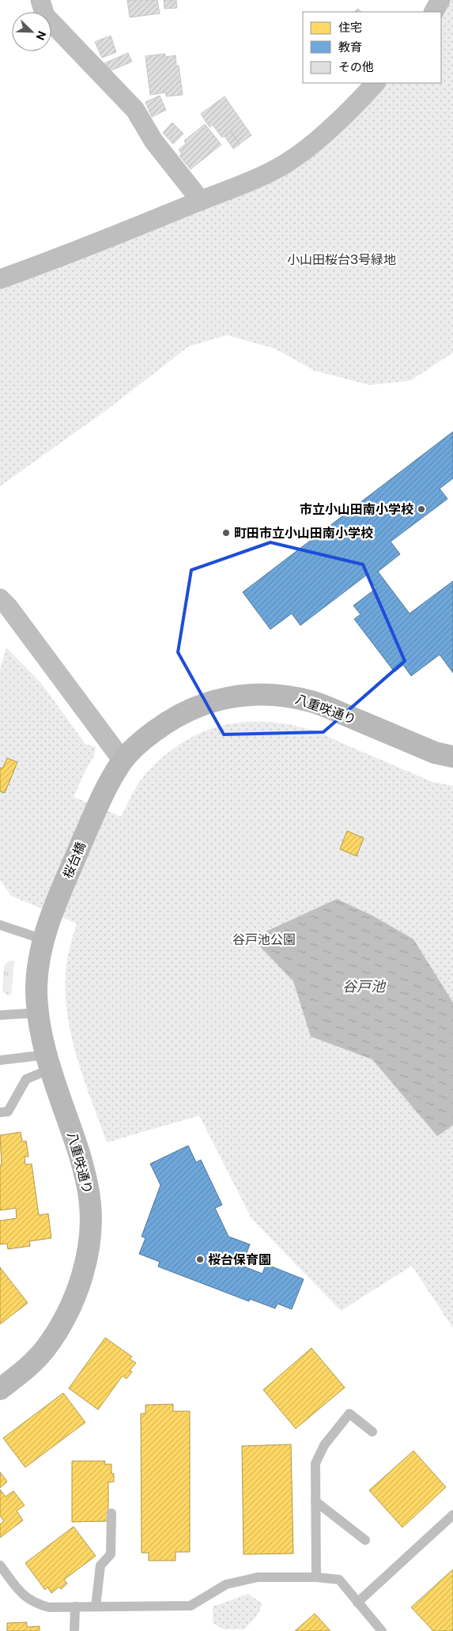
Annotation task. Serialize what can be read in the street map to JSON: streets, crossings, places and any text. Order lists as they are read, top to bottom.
{
  "streets": {
    "street": ["八重咲通り", "桜台橋"]
  },
  "crossings": [
    ["八重咲通り", "桜台橋"]
  ],
  "water": ["谷戸池"],
  "parks": ["小山田桜台3号緑地", "谷戸池公園"],
  "places": ["市立小山田南小学校", "町田市立小山田南小学校", "桜台保育園"],
  "legend": ["住宅", "教育", "その他"],
  "north": "bottom right"
}
